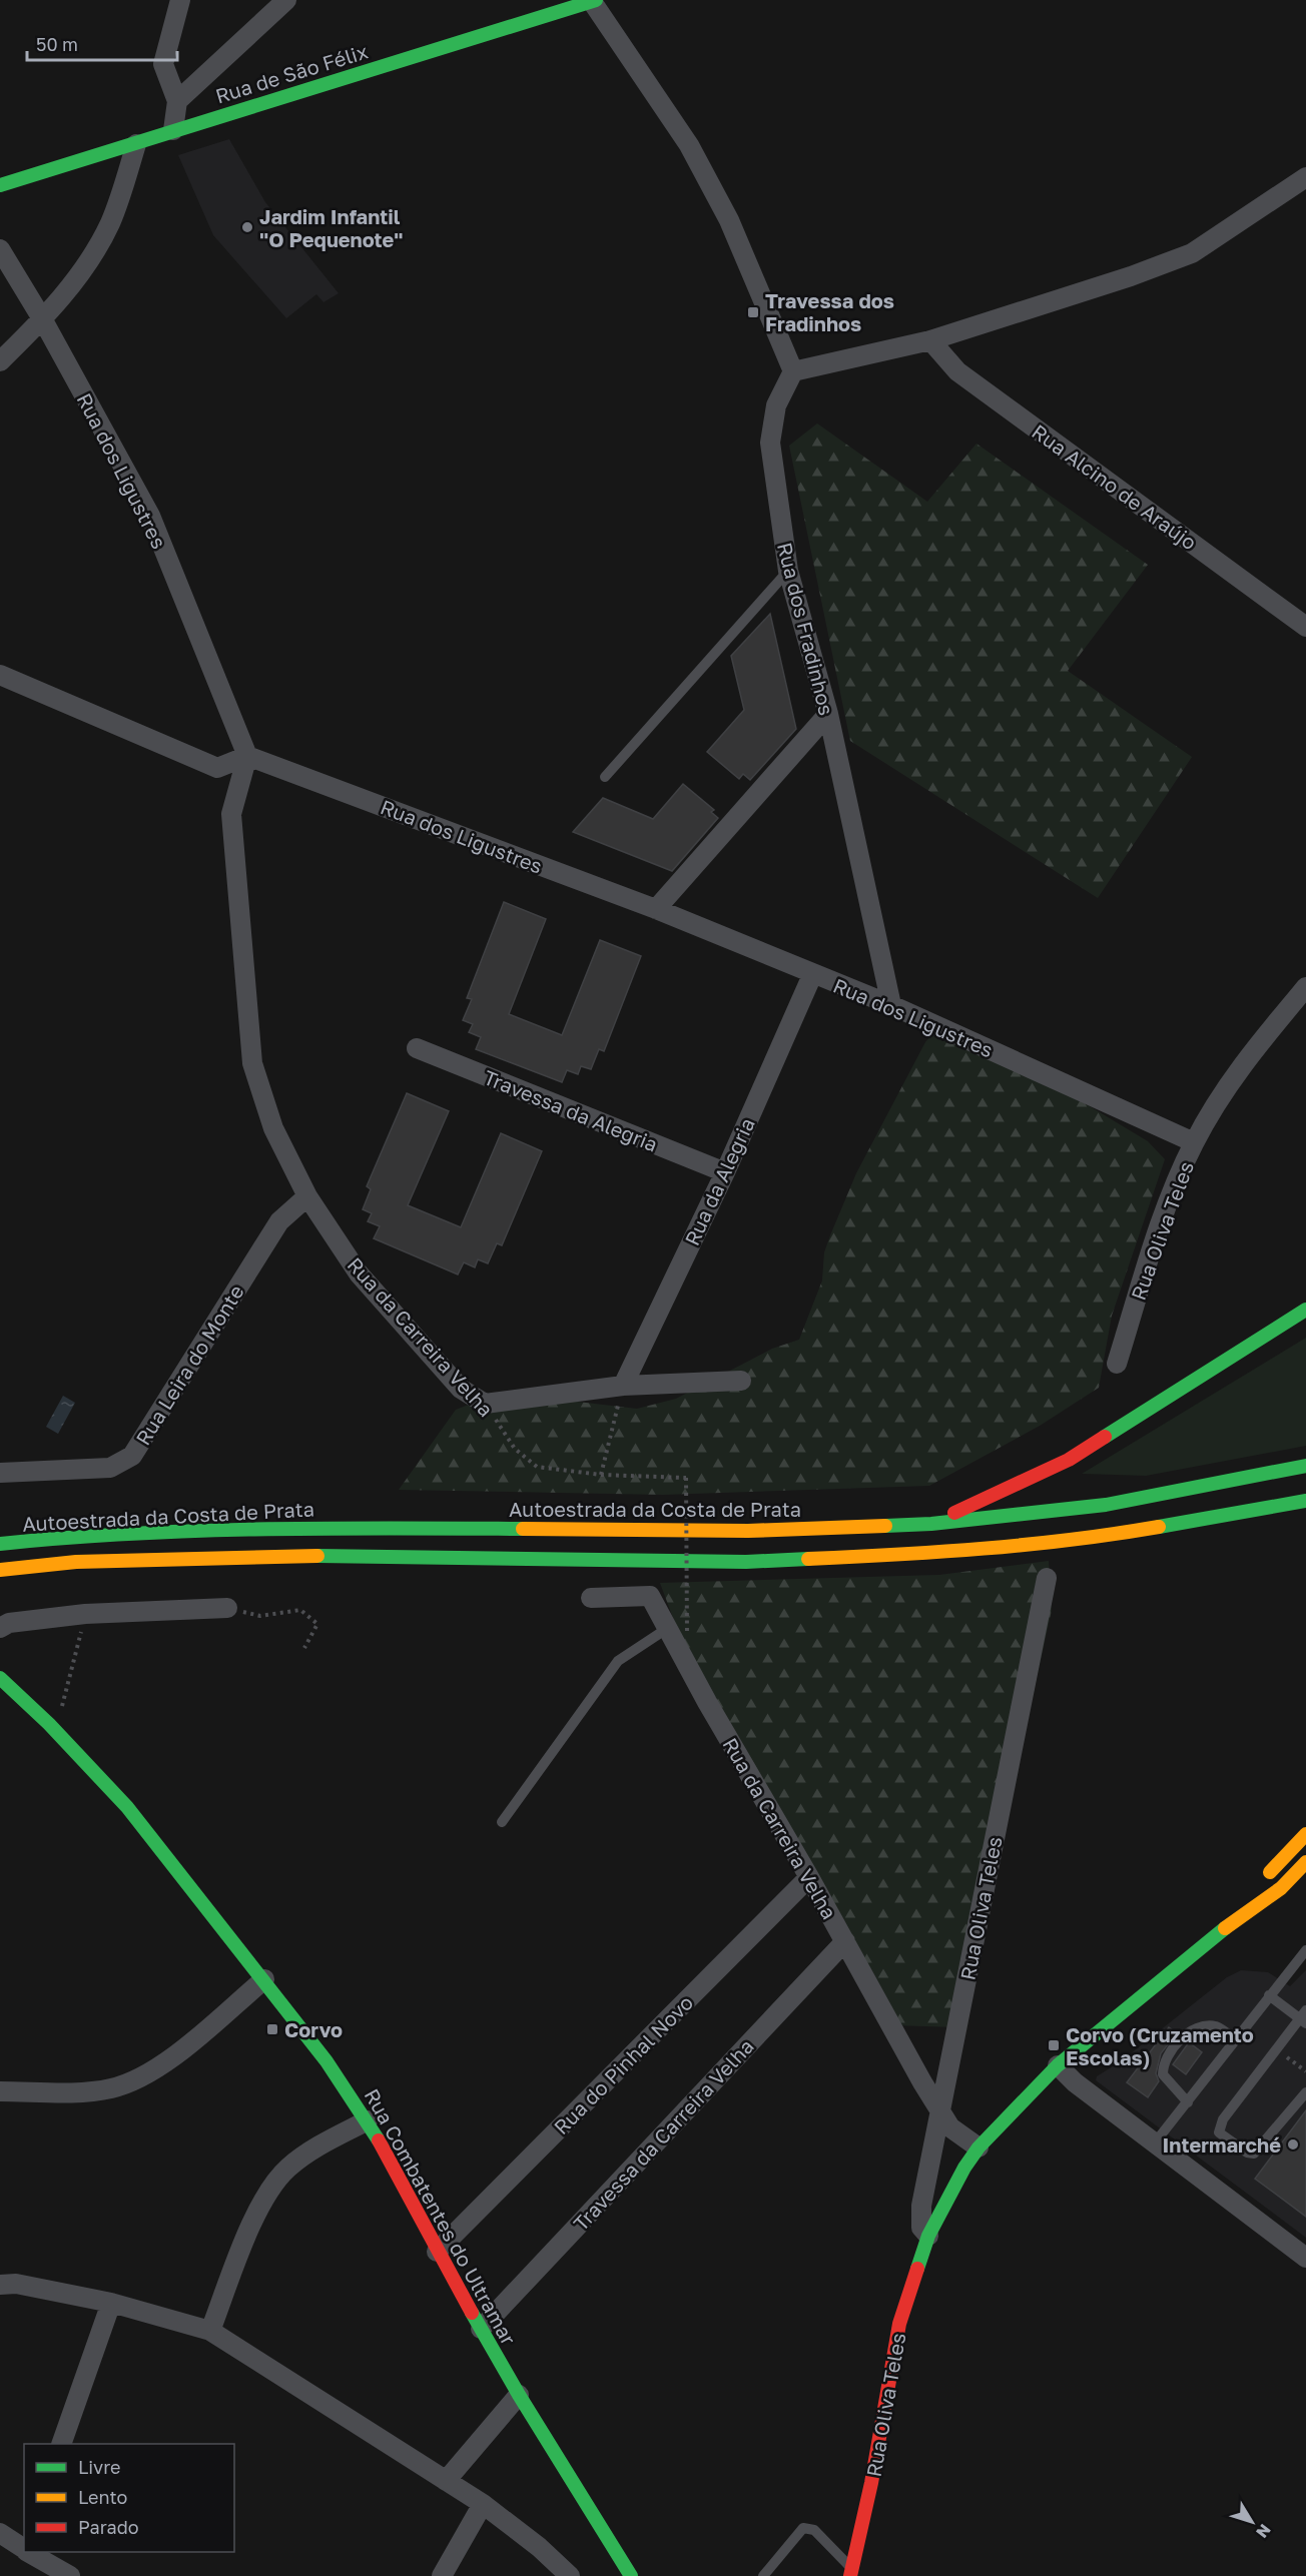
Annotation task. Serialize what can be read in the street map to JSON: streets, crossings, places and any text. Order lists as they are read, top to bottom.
{
  "streets": {
    "main road": [
      "Rua de São Félix",
      "Rua Oliva Teles",
      "Autoestrada da Costa de Prata",
      "Rua Combatentes do Ultramar"
    ],
    "street": [
      "Rua dos Ligustres",
      "Rua Alcino de Araújo",
      "Rua dos Fradinhos",
      "Travessa da Alegria",
      "Rua da Alegria",
      "Rua da Carreira Velha",
      "Rua Leira do Monte",
      "Rua do Pinhal Novo",
      "Travessa da Carreira Velha"
    ]
  },
  "crossings": [
    ["Rua dos Ligustres", "Rua dos Fradinhos"],
    ["Rua dos Ligustres", "Rua da Alegria"],
    ["Rua dos Ligustres", "Rua Oliva Teles"],
    ["Rua dos Ligustres", "Rua da Carreira Velha"],
    ["Travessa da Alegria", "Rua da Alegria"],
    ["Rua Oliva Teles", "Rua da Carreira Velha"],
    ["Rua da Carreira Velha", "Rua Leira do Monte"],
    ["Rua da Carreira Velha", "Rua do Pinhal Novo"],
    ["Rua da Carreira Velha", "Travessa da Carreira Velha"],
    ["Rua do Pinhal Novo", "Rua Combatentes do Ultramar"],
    ["Travessa da Carreira Velha", "Rua Combatentes do Ultramar"]
  ],
  "places": {
    "other": ["Jardim Infantil \"O Pequenote\"", "Intermarché"],
    "transit": ["Travessa dos Fradinhos", "Corvo", "Corvo (Cruzamento Escolas)"]
  },
  "legend": ["Livre", "Lento", "Parado"],
  "scale_bar": "50 m",
  "north": "bottom right"
}
